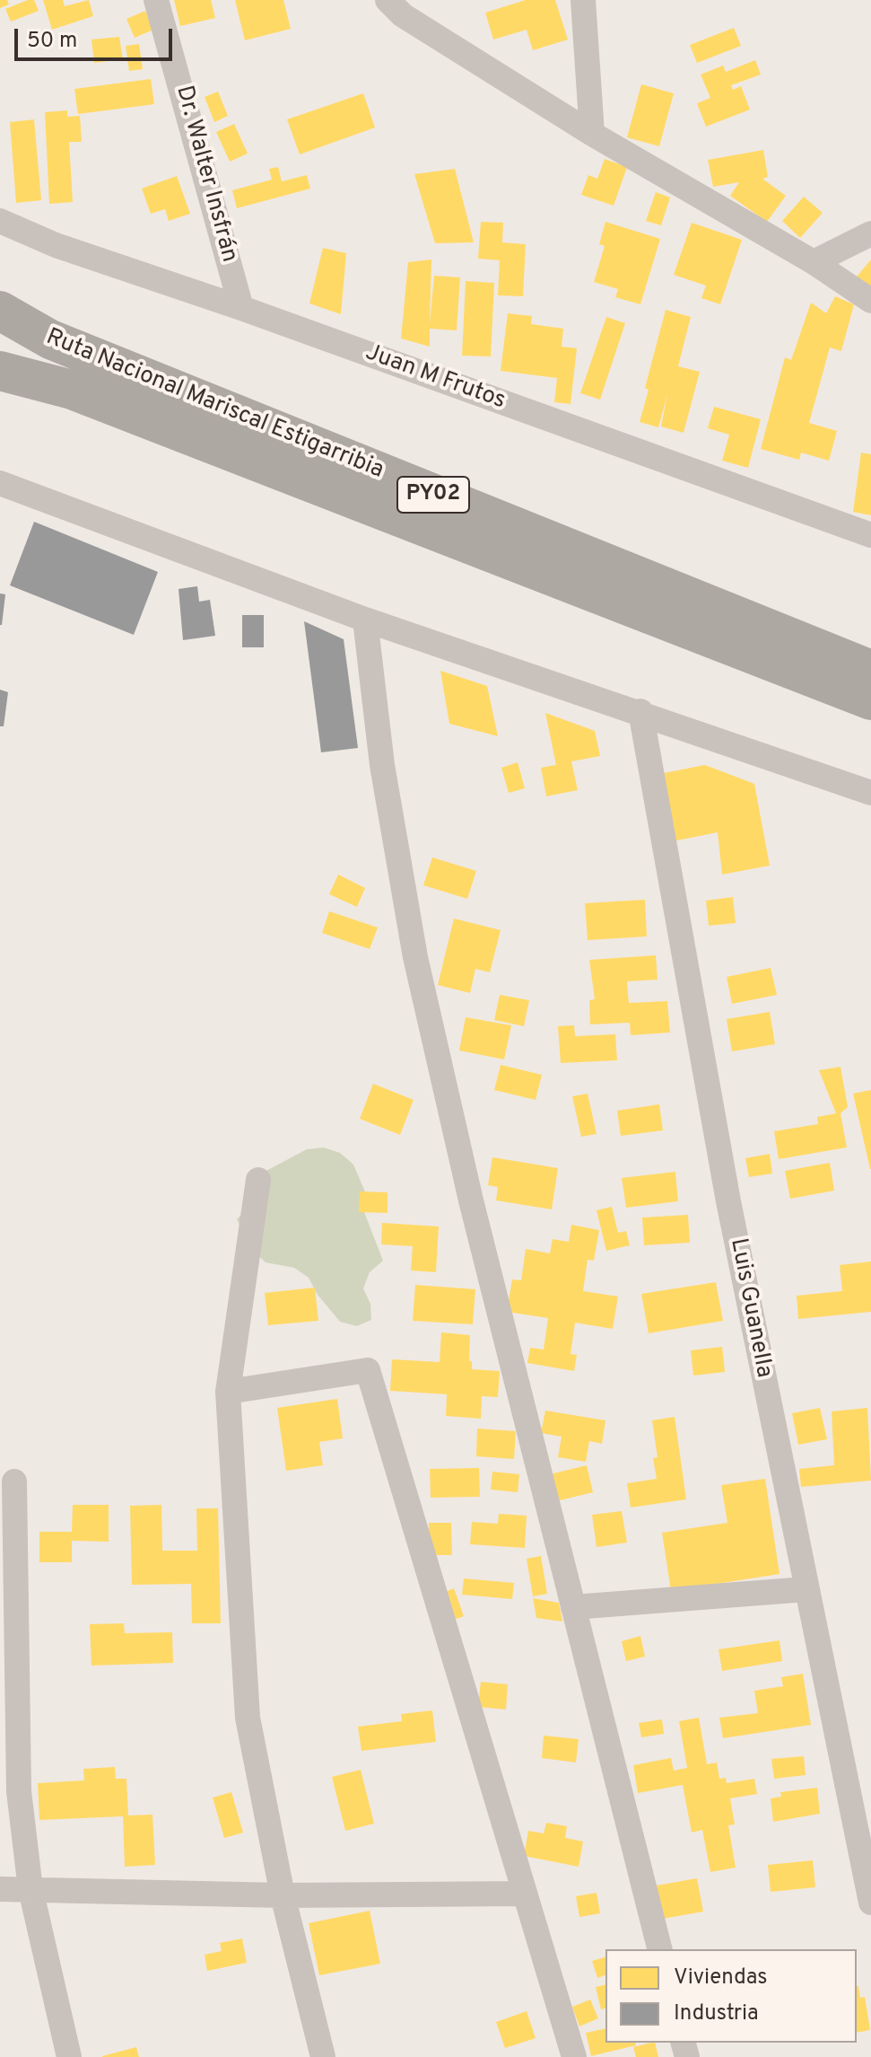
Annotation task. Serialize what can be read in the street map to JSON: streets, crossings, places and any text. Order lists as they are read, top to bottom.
{
  "streets": {
    "highway": ["Ruta Nacional Mariscal Estigarribia", "PY02"],
    "street": ["Dr. Walter Insfrán", "Juan M Frutos", "Luis Guanella"]
  },
  "crossings": [
    ["Dr. Walter Insfrán", "Juan M Frutos"]
  ],
  "legend": ["Viviendas", "Industria"],
  "scale_bar": "50 m"
}
